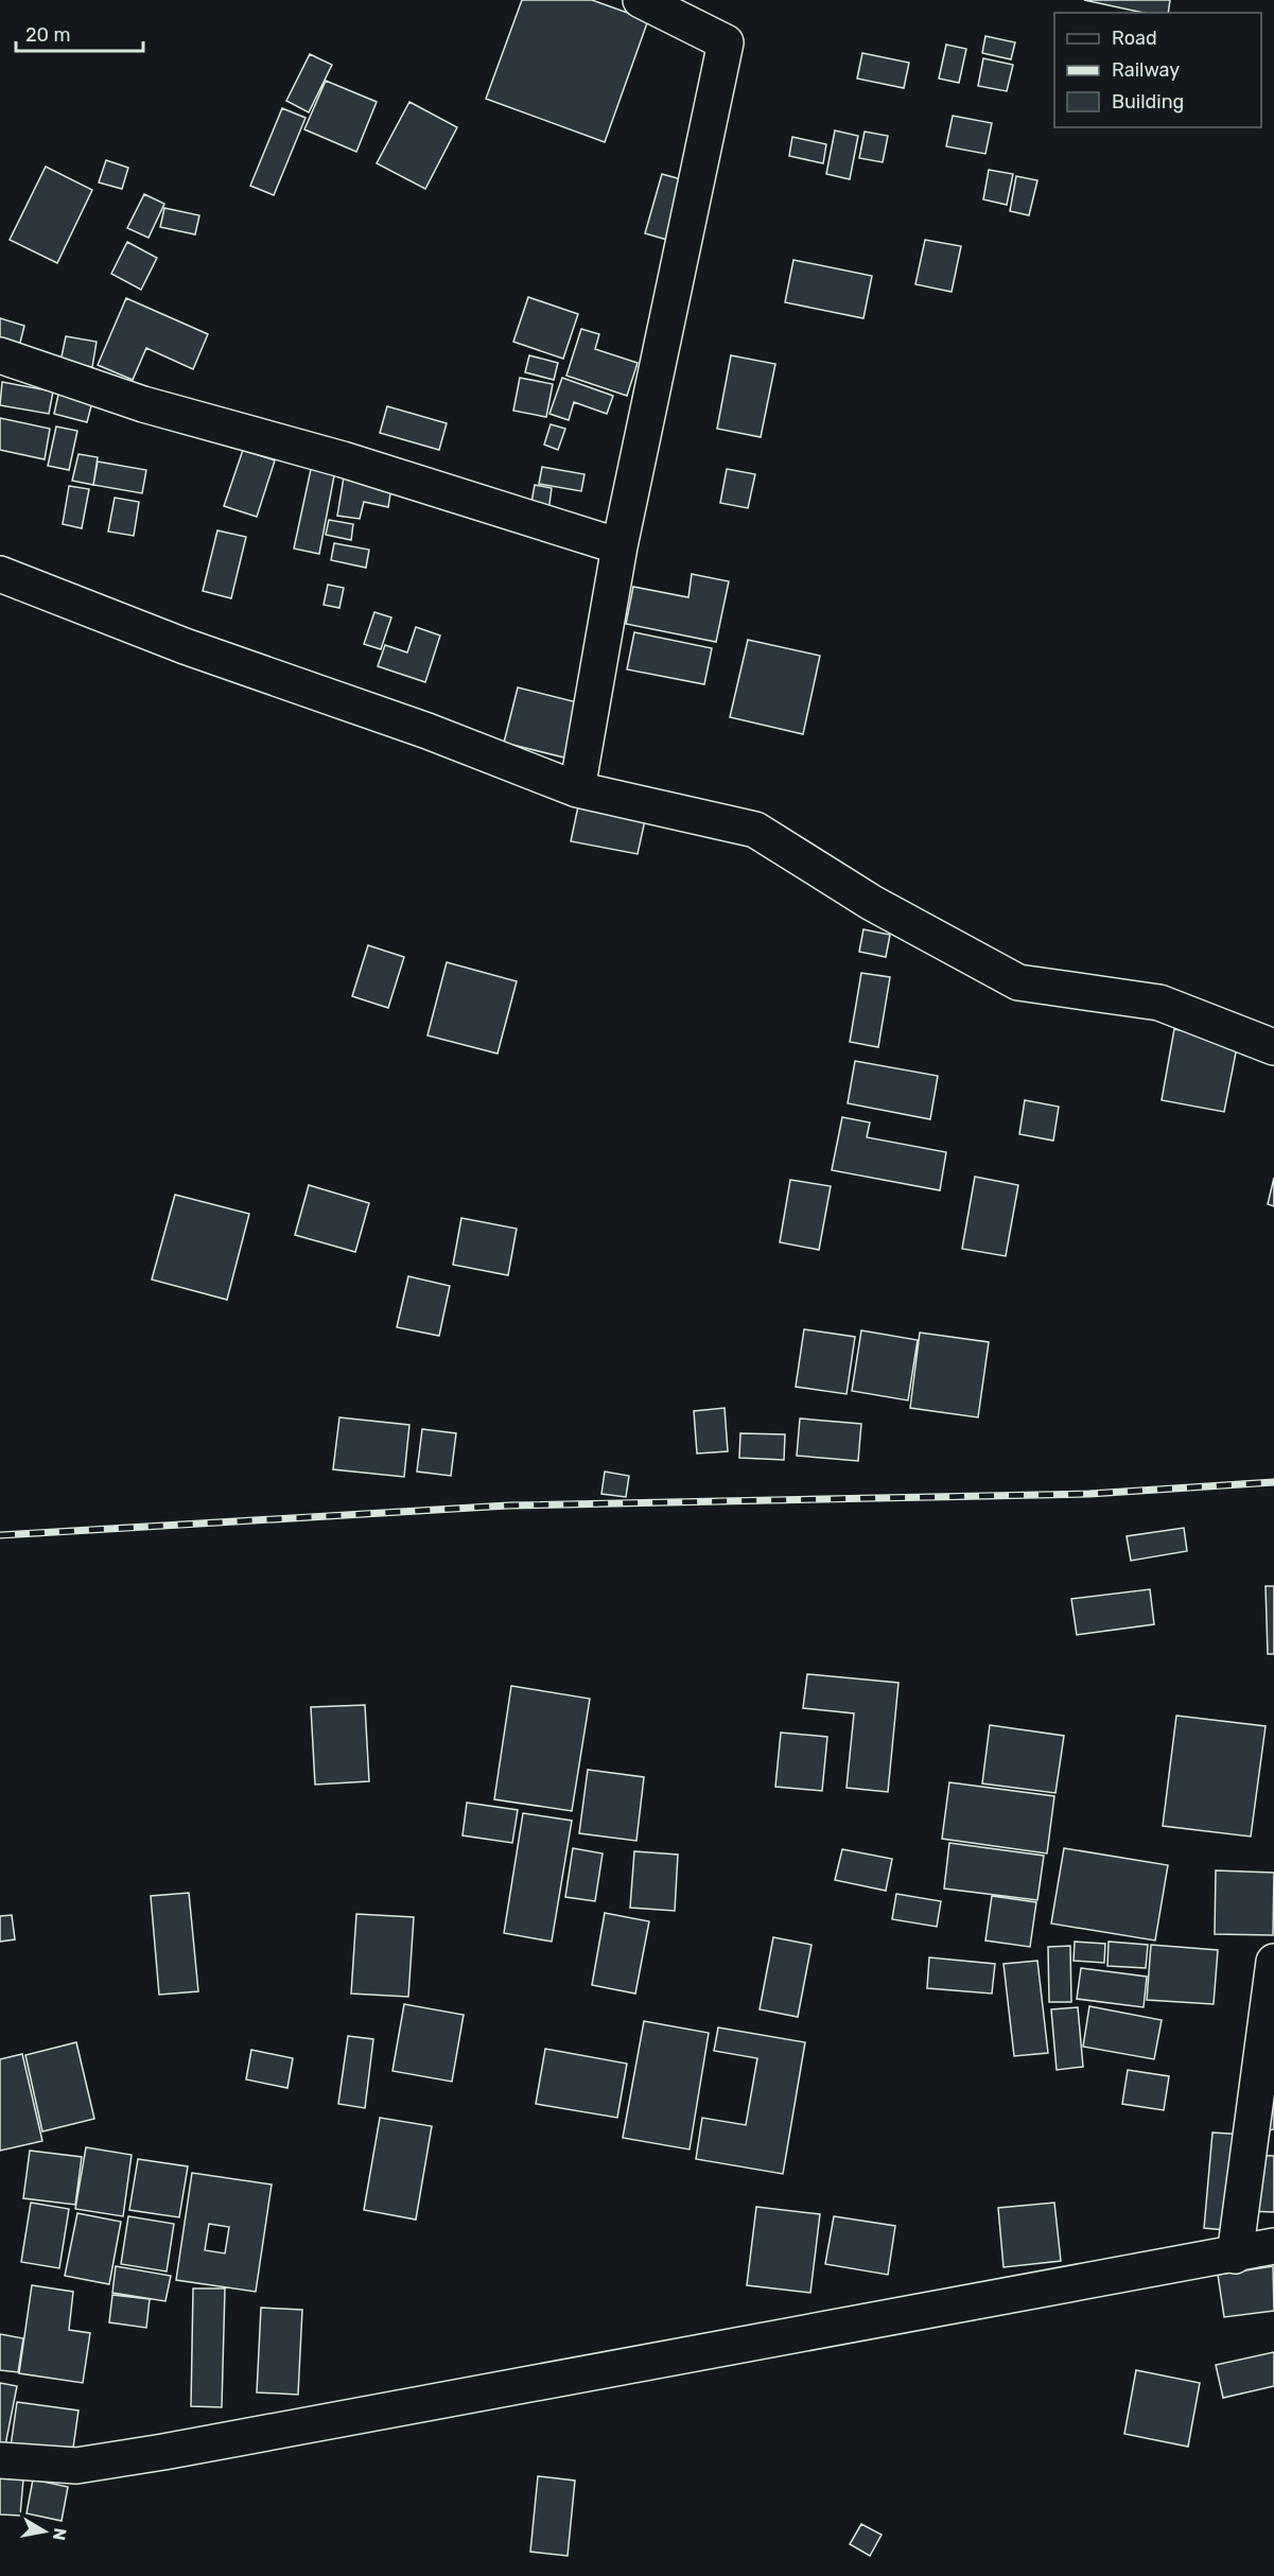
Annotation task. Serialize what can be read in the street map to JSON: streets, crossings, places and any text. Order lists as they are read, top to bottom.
{
  "legend": ["Road", "Railway", "Building"],
  "scale_bar": "20 m",
  "north": "right"
}
